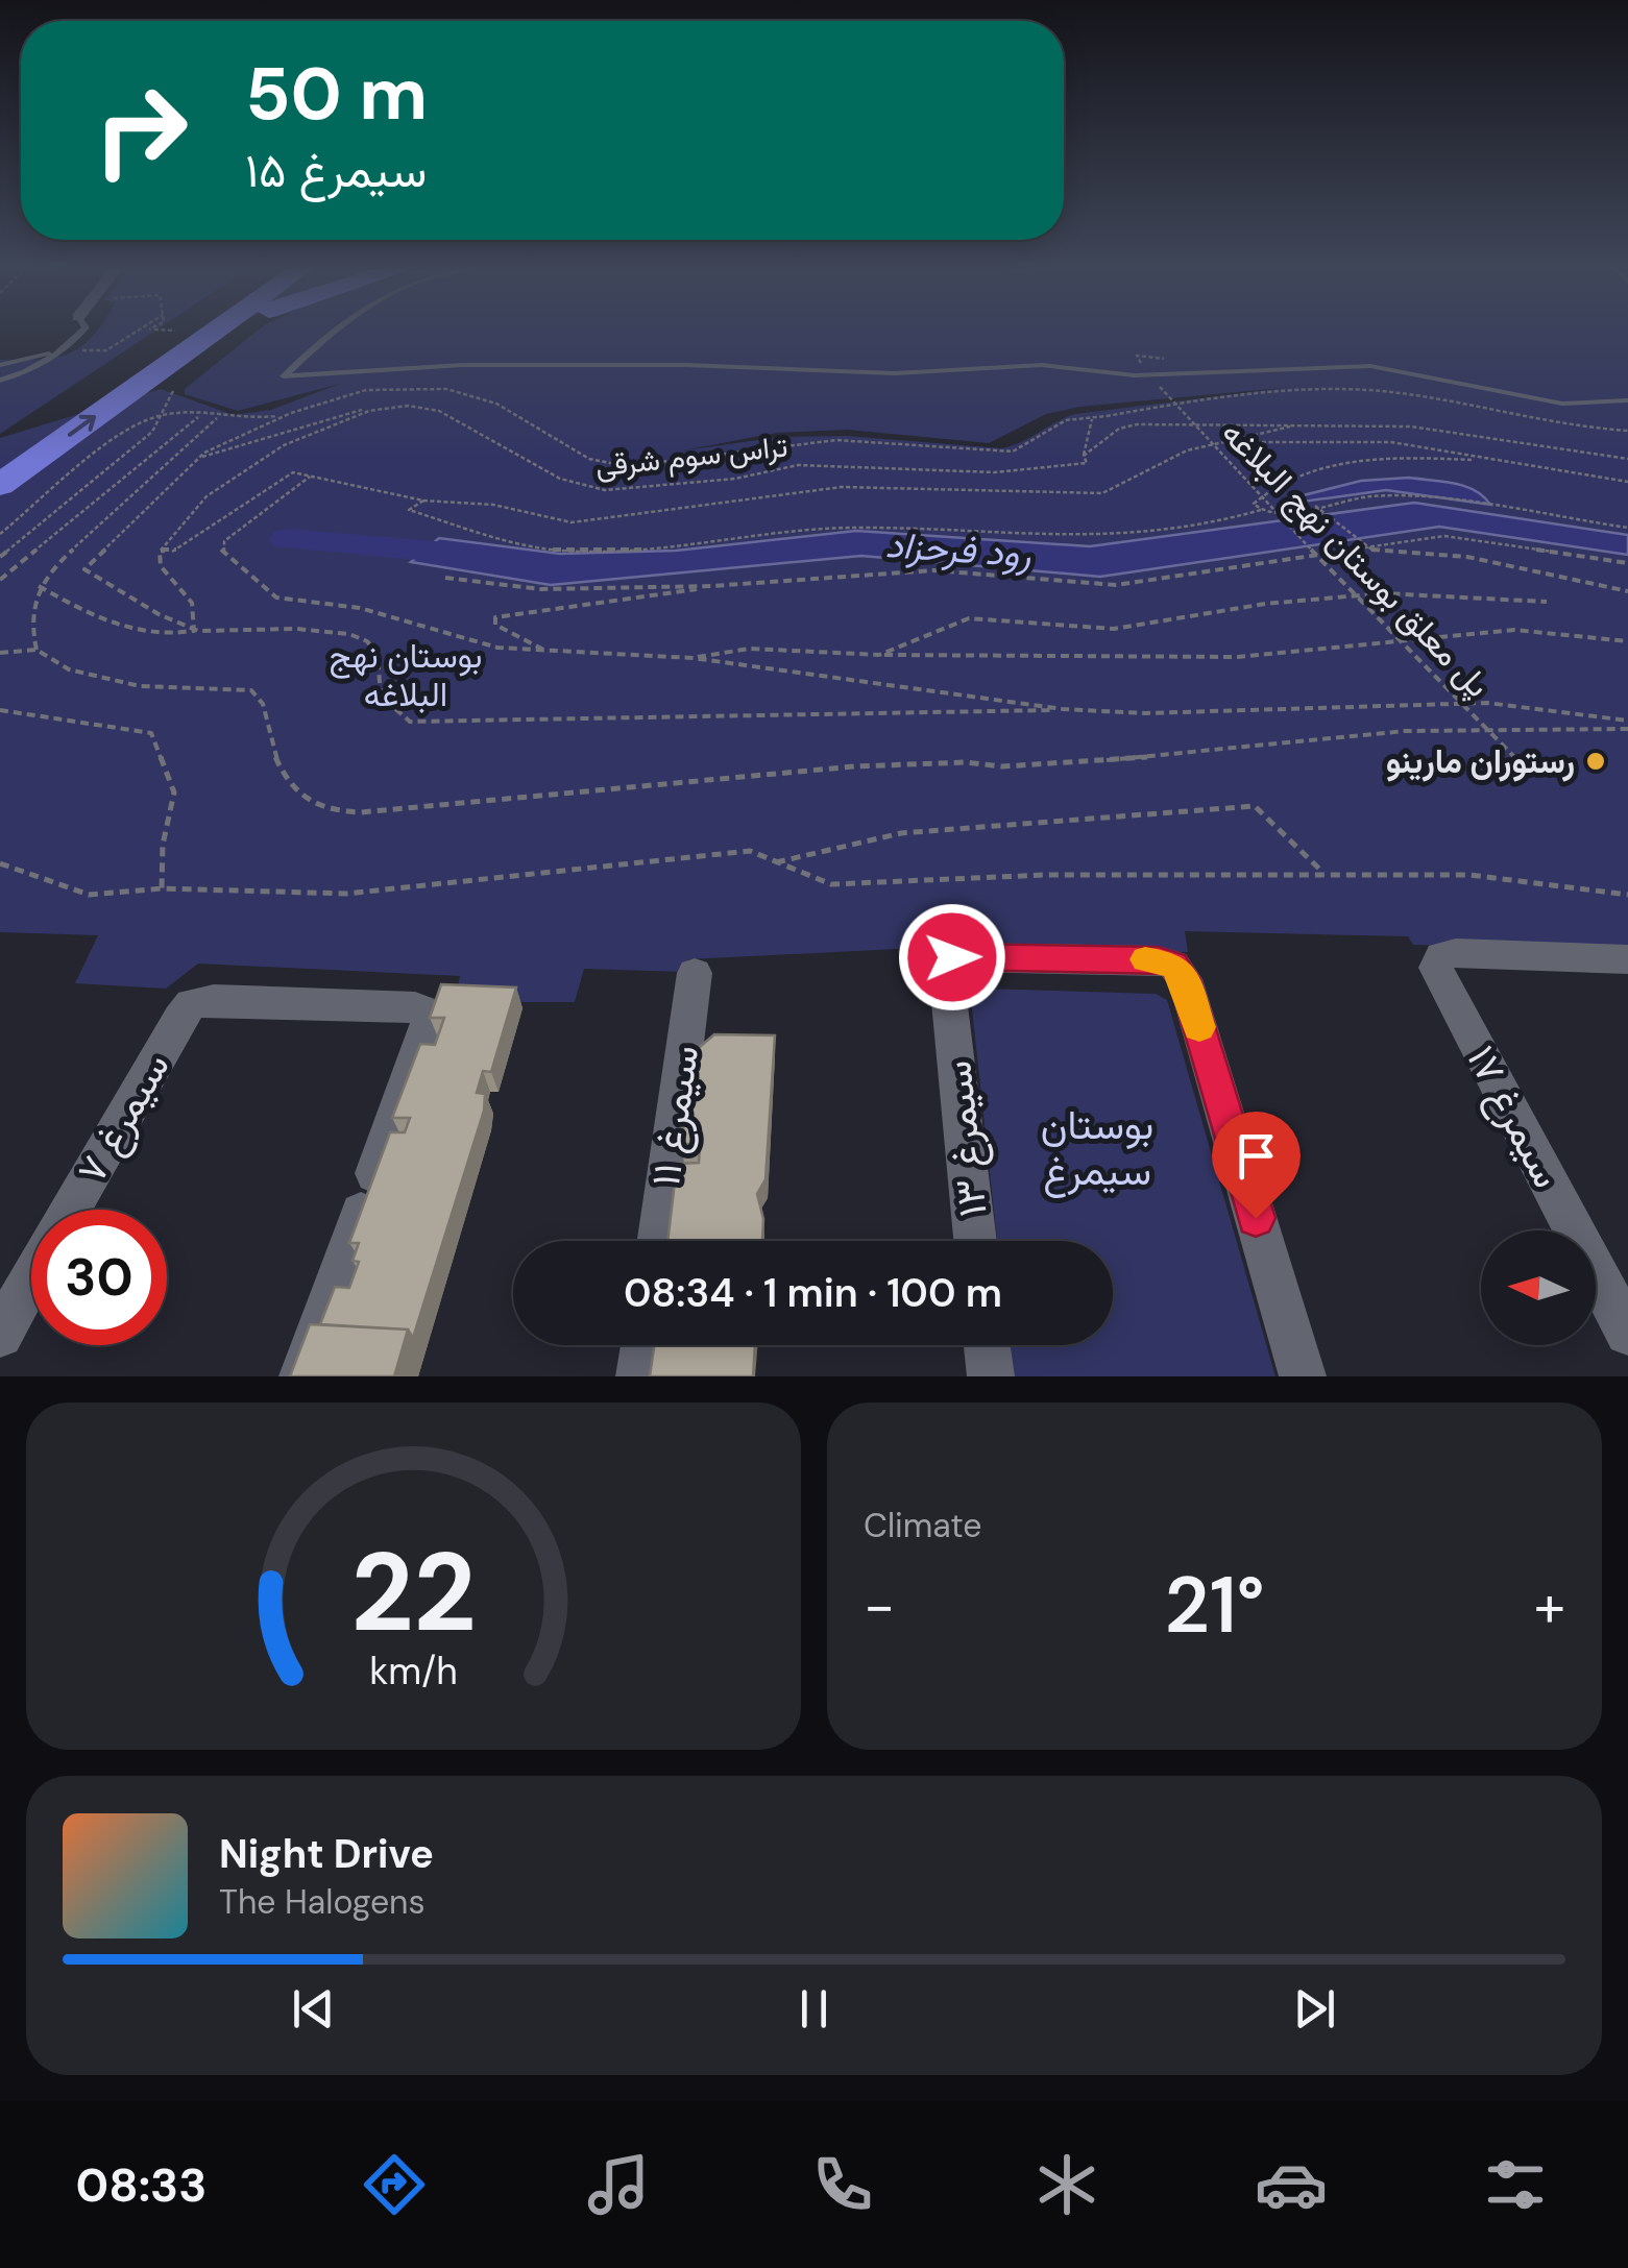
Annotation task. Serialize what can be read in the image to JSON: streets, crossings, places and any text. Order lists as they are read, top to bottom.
{
  "streets": {
    "street": [
      "سیمرغ ۱۱",
      "سیمرغ ۱۷",
      "سیمرغ ۷",
      "سیمرغ ۱۳"
    ],
    "path": ["تراس سوم شرقی", "پل معلق بوستان نهج البلاغه"]
  },
  "water": ["رود فرحزاد"],
  "parks": ["بوستان نهج البلاغه", "بوستان سیمرغ"],
  "places": ["رستوران مارینو"],
  "north": "left",
  "page": {
    "turn": ["50 m", "سیمرغ ۱۵"],
    "limit": "30",
    "trip": "08:34 · 1 min · 100 m",
    "tile": "Climate",
    "heat": ["−", "21°", "+"],
    "song": ["Night Drive", "The Halogens"],
    "tabs": "08:33",
    "gauge": ["22", "km/h"]
  }
}
